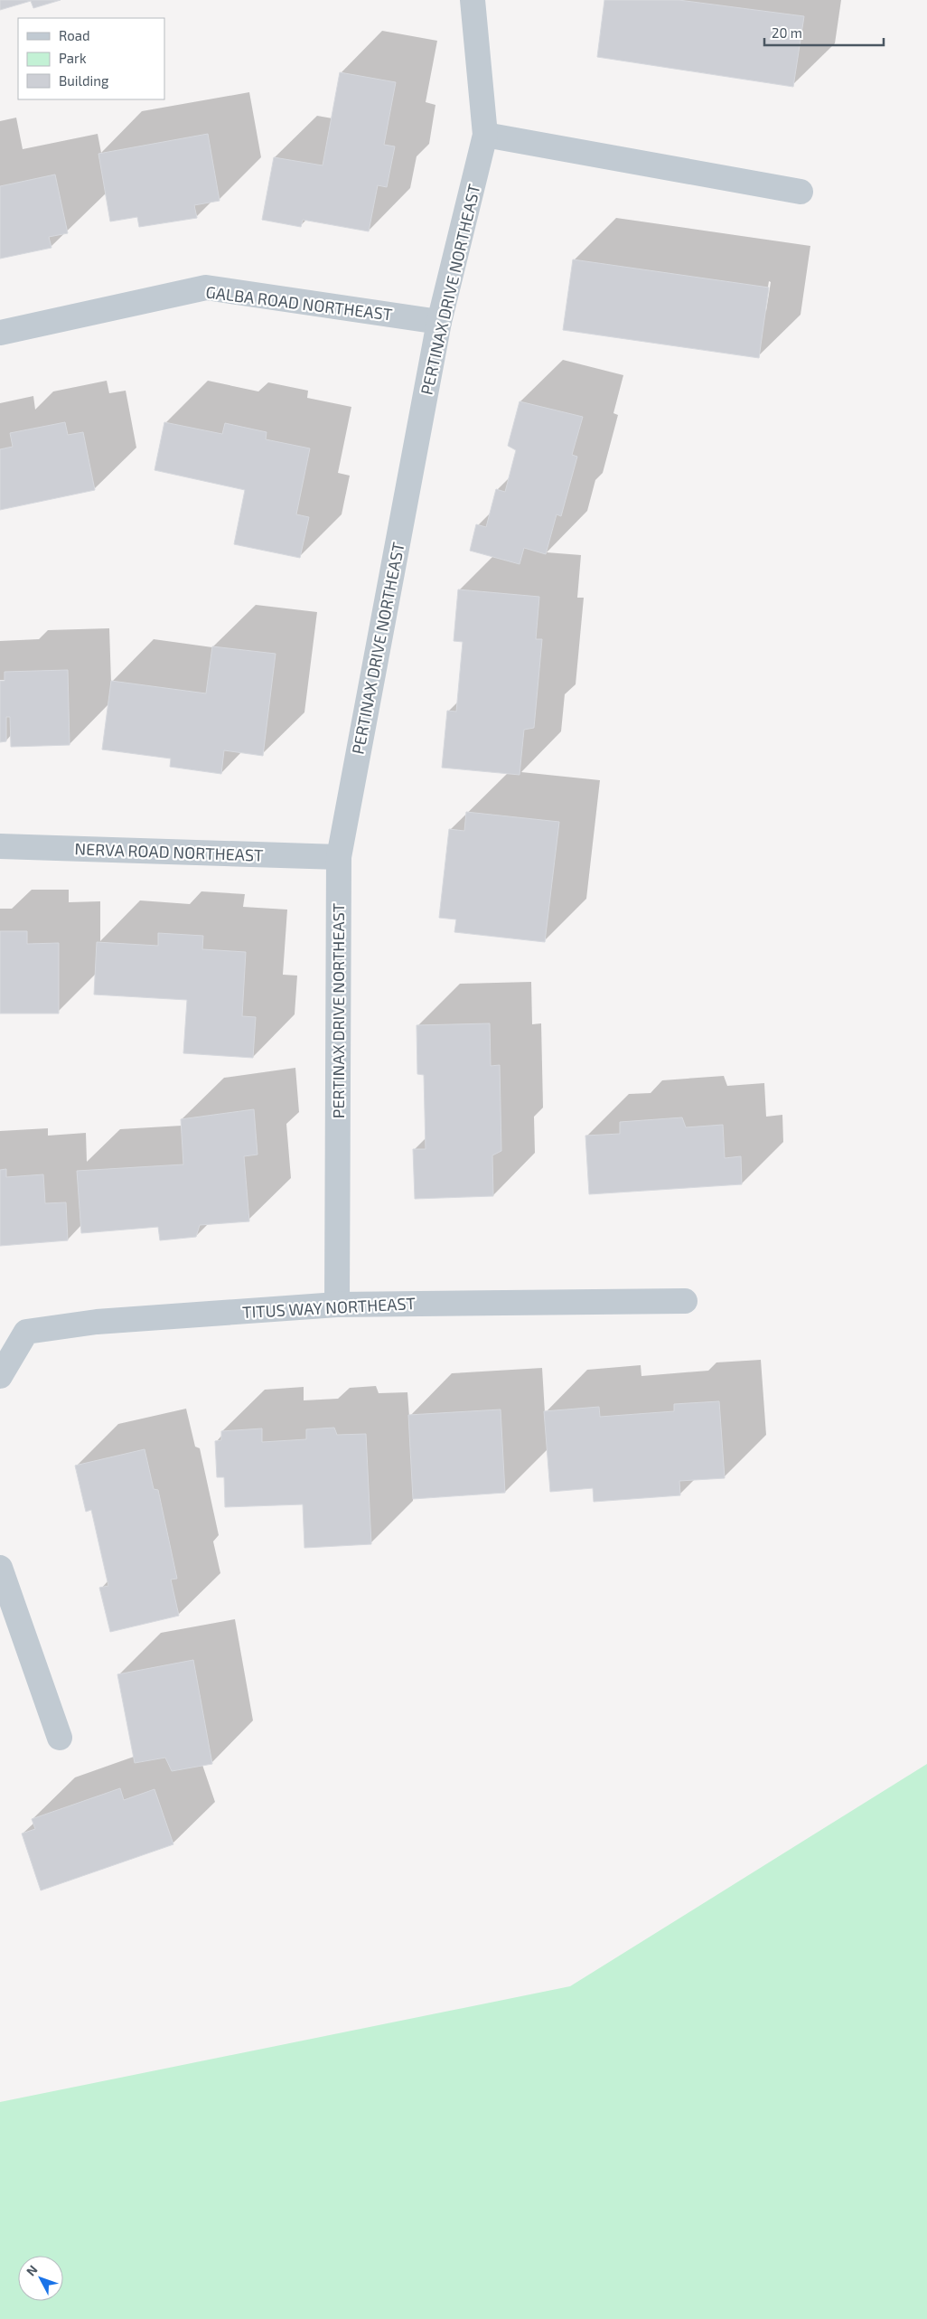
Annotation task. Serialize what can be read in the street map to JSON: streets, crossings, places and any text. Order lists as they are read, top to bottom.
{
  "streets": {
    "street": [
      "PERTINAX DRIVE NORTHEAST",
      "GALBA ROAD NORTHEAST",
      "NERVA ROAD NORTHEAST",
      "TITUS WAY NORTHEAST"
    ]
  },
  "crossings": [
    ["PERTINAX DRIVE NORTHEAST", "GALBA ROAD NORTHEAST"],
    ["PERTINAX DRIVE NORTHEAST", "NERVA ROAD NORTHEAST"],
    ["PERTINAX DRIVE NORTHEAST", "TITUS WAY NORTHEAST"]
  ],
  "legend": ["Road", "Park", "Building"],
  "scale_bar": "20 m",
  "north": "top left"
}
